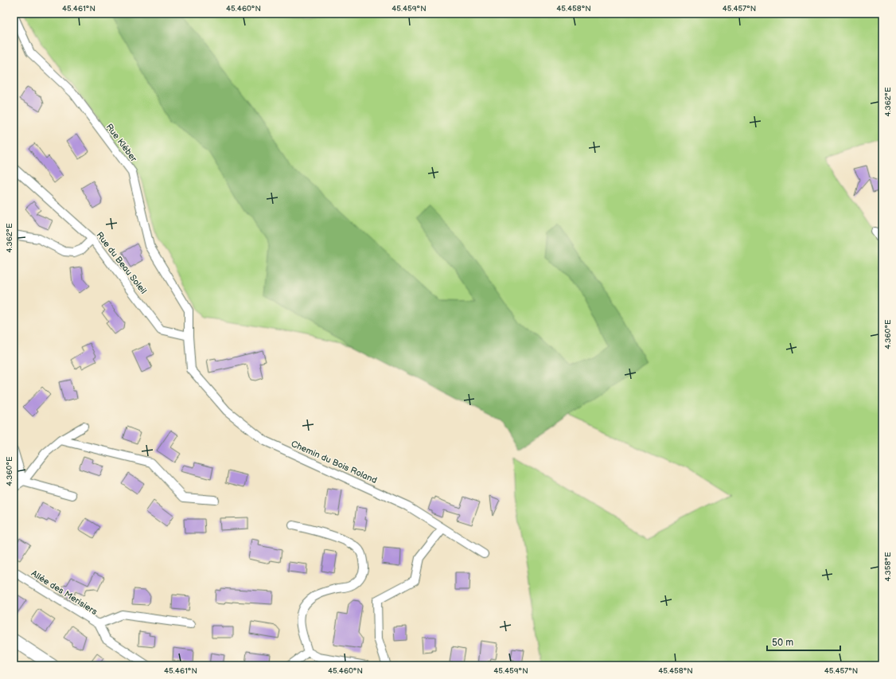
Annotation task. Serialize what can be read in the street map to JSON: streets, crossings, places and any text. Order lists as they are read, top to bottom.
{
  "streets": {
    "street": [
      "Rue Kléber",
      "Rue du Beau Soleil",
      "Chemin du Bois Roland",
      "Allée des Merisiers"
    ]
  },
  "crossings": [
    ["Rue Kléber", "Rue du Beau Soleil"],
    ["Rue Kléber", "Chemin du Bois Roland"]
  ],
  "scale_bar": "50 m",
  "coordinates": [
    "45.461°N",
    "45.460°N",
    "45.459°N",
    "45.458°N",
    "45.457°N",
    "4.362°E",
    "4.360°E",
    "4.358°E"
  ]
}
